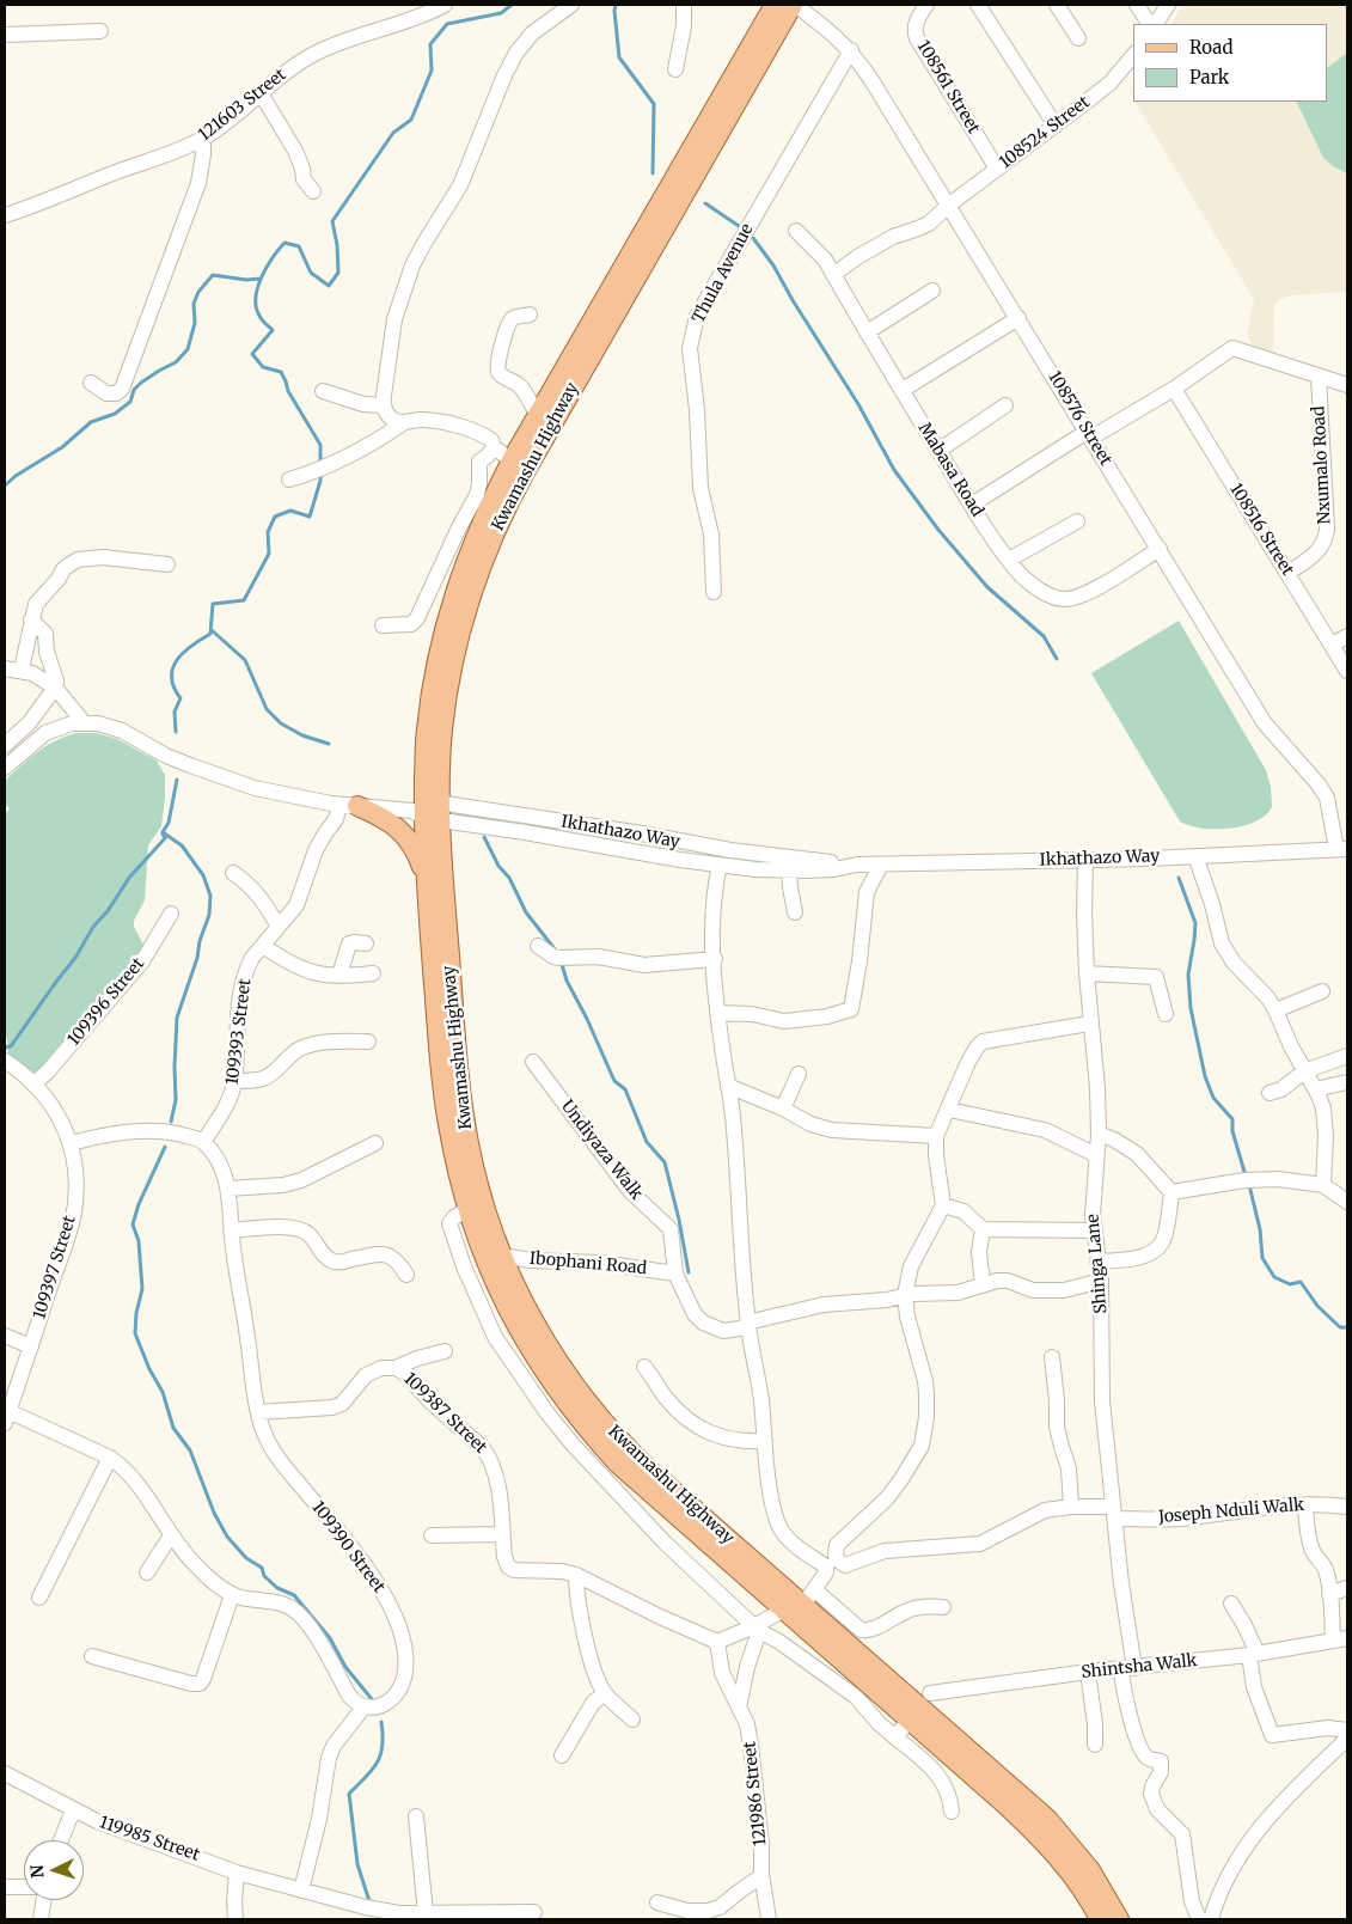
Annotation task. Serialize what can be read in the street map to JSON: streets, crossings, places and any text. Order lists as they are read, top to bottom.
{
  "streets": {
    "main road": ["Kwamashu Highway"],
    "street": [
      "108561 Street",
      "121603 Street",
      "108524 Street",
      "Thula Avenue",
      "108576 Street",
      "Nxumalo Road",
      "Mabasa Road",
      "108516 Street",
      "Ikhathazo Way",
      "109396 Street",
      "109393 Street",
      "Undiyaza Walk",
      "Ibophani Road",
      "Shinga Lane",
      "109397 Street",
      "109387 Street",
      "Joseph Nduli Walk",
      "109390 Street",
      "Shintsha Walk",
      "121986 Street",
      "119985 Street"
    ]
  },
  "crossings": [
    ["108561 Street", "108524 Street"],
    ["108524 Street", "108576 Street"],
    ["108524 Street", "Mabasa Road"],
    ["Thula Avenue", "108576 Street"],
    ["108576 Street", "Kwamashu Highway"],
    ["108576 Street", "Mabasa Road"],
    ["108576 Street", "Ikhathazo Way"],
    ["Kwamashu Highway", "Ikhathazo Way"],
    ["Kwamashu Highway", "Ibophani Road"],
    ["Kwamashu Highway", "Shintsha Walk"],
    ["Nxumalo Road", "108516 Street"],
    ["Ikhathazo Way", "Shinga Lane"],
    ["109396 Street", "109397 Street"],
    ["109393 Street", "109390 Street"],
    ["Undiyaza Walk", "Ibophani Road"],
    ["Undiyaza Walk", "Shinga Lane"],
    ["Undiyaza Walk", "Joseph Nduli Walk"],
    ["Shinga Lane", "Joseph Nduli Walk"],
    ["Shinga Lane", "Shintsha Walk"],
    ["109387 Street", "109390 Street"],
    ["109387 Street", "121986 Street"]
  ],
  "legend": ["Road", "Park"],
  "north": "left"
}
